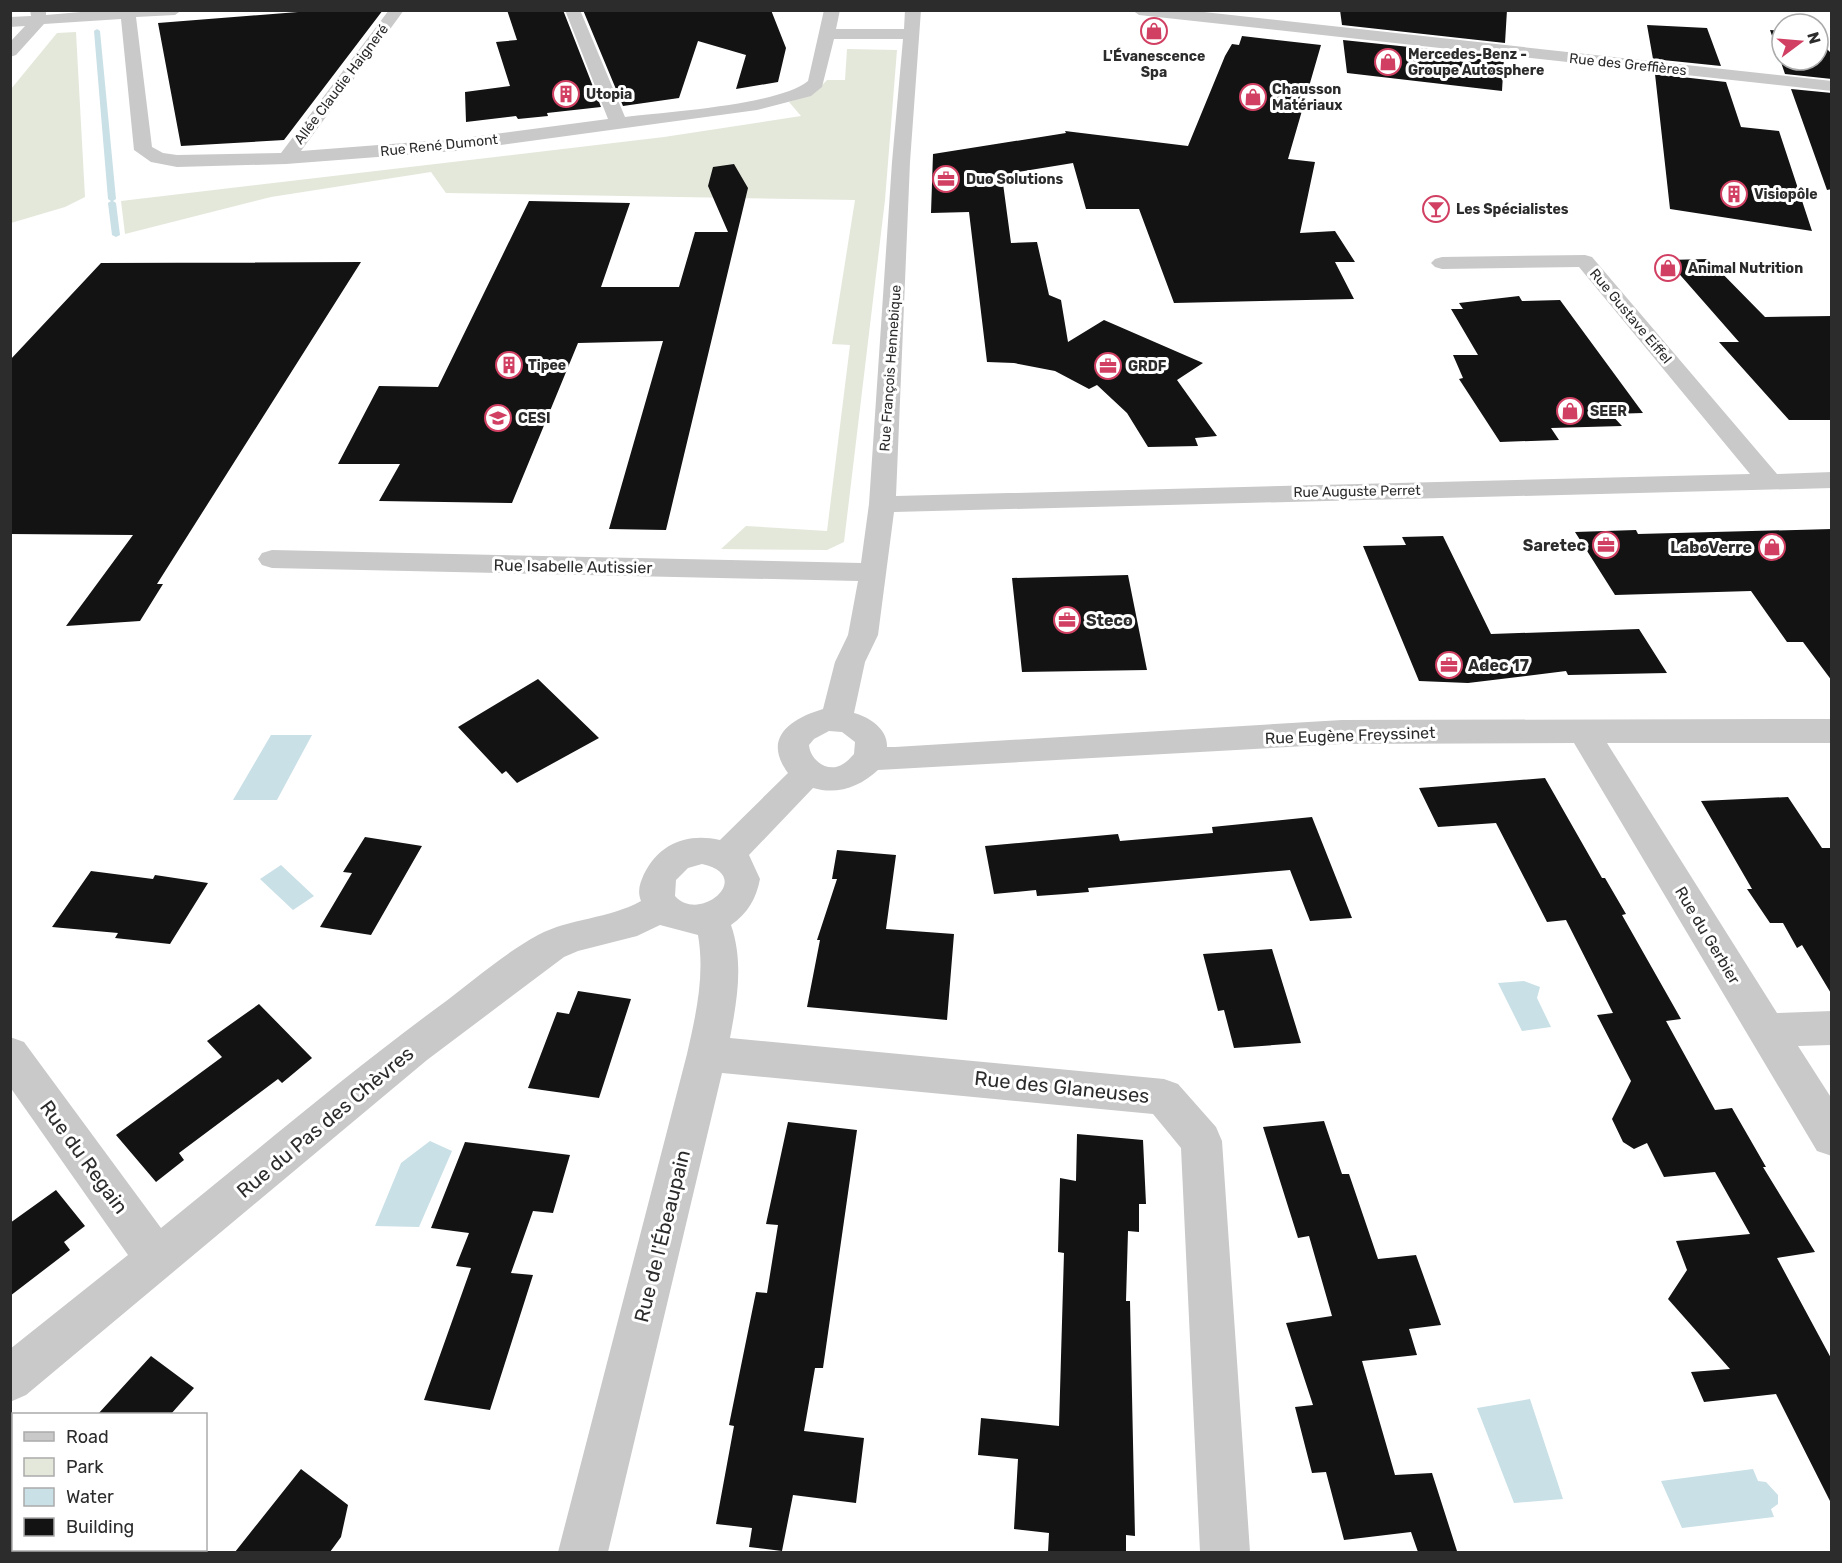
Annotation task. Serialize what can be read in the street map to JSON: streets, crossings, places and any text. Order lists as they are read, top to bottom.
{
  "streets": {
    "street": [
      "Rue des Greffières",
      "Allée Claudie Haigneré",
      "Rue René Dumont",
      "Rue Gustave Eiffel",
      "Rue François Hennebique",
      "Rue Auguste Perret",
      "Rue Isabelle Autissier",
      "Rue Eugène Freyssinet",
      "Rue du Gerbier",
      "Rue des Glaneuses",
      "Rue du Pas des Chèvres",
      "Rue du Regain",
      "Rue de l'Ébeaupain"
    ]
  },
  "crossings": [
    ["Allée Claudie Haigneré", "Rue René Dumont"],
    ["Rue Gustave Eiffel", "Rue Auguste Perret"],
    ["Rue François Hennebique", "Rue Auguste Perret"],
    ["Rue François Hennebique", "Rue Isabelle Autissier"],
    ["Rue François Hennebique", "Rue Eugène Freyssinet"],
    ["Rue Eugène Freyssinet", "Rue du Gerbier"],
    ["Rue des Glaneuses", "Rue de l'Ébeaupain"],
    ["Rue du Pas des Chèvres", "Rue du Regain"],
    ["Rue du Pas des Chèvres", "Rue de l'Ébeaupain"]
  ],
  "places": {
    "shop": [
      "L'Évanescence Spa",
      "Mercedes-Benz - Groupe Autosphere",
      "Chausson Matériaux",
      "Animal Nutrition",
      "SEER",
      "LaboVerre"
    ],
    "building": ["Utopia", "Visiopôle", "Tipee"],
    "office": [
      "Duo Solutions",
      "GRDF",
      "Saretec",
      "Steco",
      "Adec 17"
    ],
    "bar": ["Les Spécialistes"],
    "school or university": ["CESI"]
  },
  "legend": [
    "Road",
    "Park",
    "Water",
    "Building"
  ],
  "north": "right"
}
